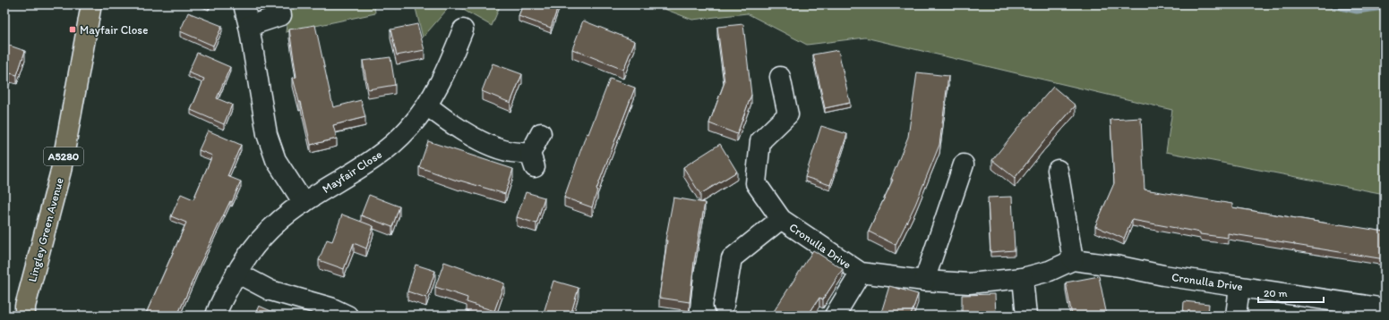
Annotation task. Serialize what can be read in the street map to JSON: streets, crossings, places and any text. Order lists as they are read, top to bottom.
{
  "streets": {
    "main road": ["A5280", "Lingley Green Avenue"],
    "street": ["Mayfair Close", "Cronulla Drive"]
  },
  "places": {
    "transit": ["Mayfair Close"]
  },
  "scale_bar": "20 m"
}
